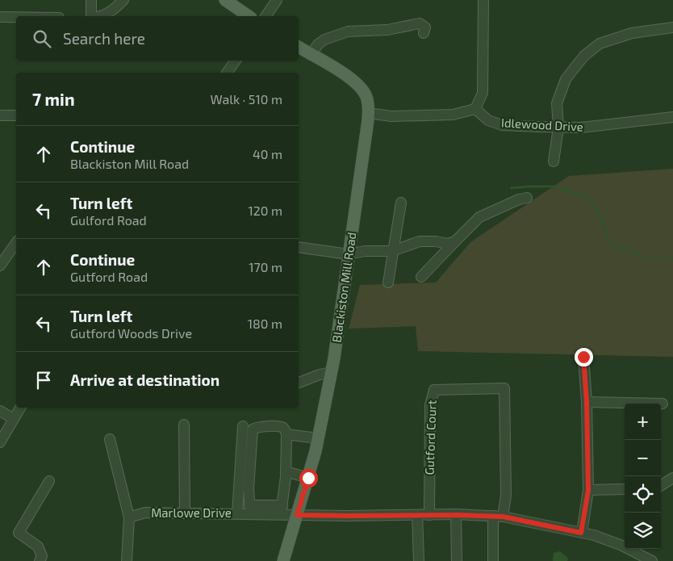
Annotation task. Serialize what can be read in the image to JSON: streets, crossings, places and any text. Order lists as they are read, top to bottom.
{
  "streets": {
    "main road": ["Blackiston Mill Road"],
    "street": ["Idlewood Drive", "Gutford Court", "Marlowe Drive"]
  },
  "crossings": [
    ["Blackiston Mill Road", "Marlowe Drive"],
    ["Gutford Court", "Marlowe Drive"]
  ],
  "page": {
    "search": "Search here",
    "heading": ["7 min", "Walk · 510 m"],
    "list": [
      ["Continue", "Blackiston Mill Road", "40 m"],
      ["Turn left", "Gulford Road", "120 m"],
      ["Continue", "Gutford Road", "170 m"],
      ["Turn left", "Gutford Woods Drive", "180 m"],
      "Arrive at destination"
    ],
    "map_buttons": ["+", "−"]
  }
}
